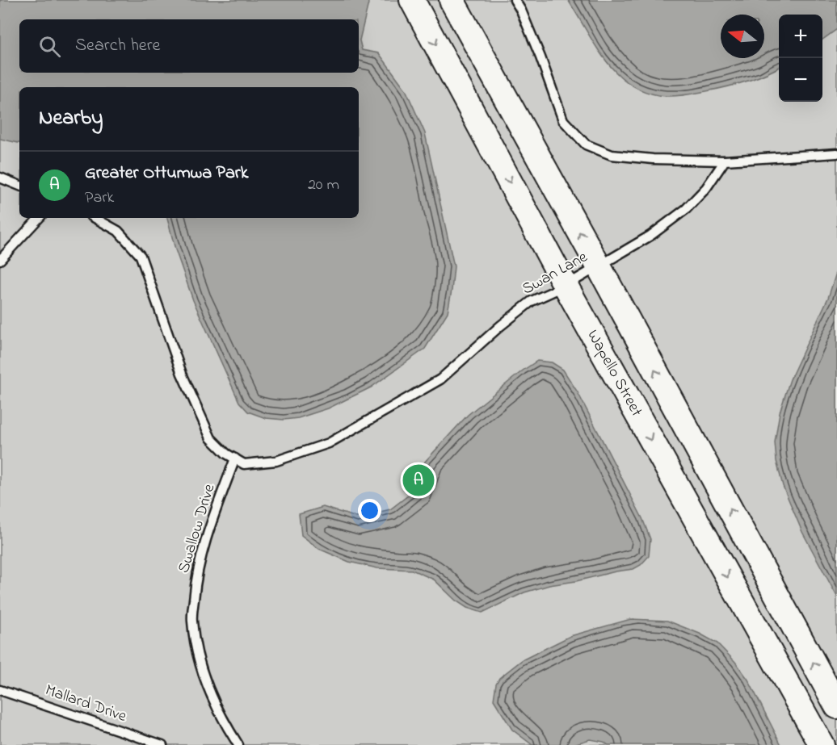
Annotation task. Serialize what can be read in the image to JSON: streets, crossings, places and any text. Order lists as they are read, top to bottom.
{
  "streets": {
    "main road": ["Wapello Street"],
    "lane": ["Swan Lane", "Swallow Drive", "Mallard Drive"]
  },
  "crossings": [
    ["Swan Lane", "Wapello Street"],
    ["Swan Lane", "Swallow Drive"]
  ],
  "north": "left",
  "page": {
    "map_buttons": ["+", "−"],
    "search": "Search here",
    "heading": "Nearby",
    "list": [
      {
        "mark": "A",
        "name": "Greater Ottumwa Park",
        "note": "Park",
        "value": "20 m"
      }
    ],
    "pins": "A"
  }
}
